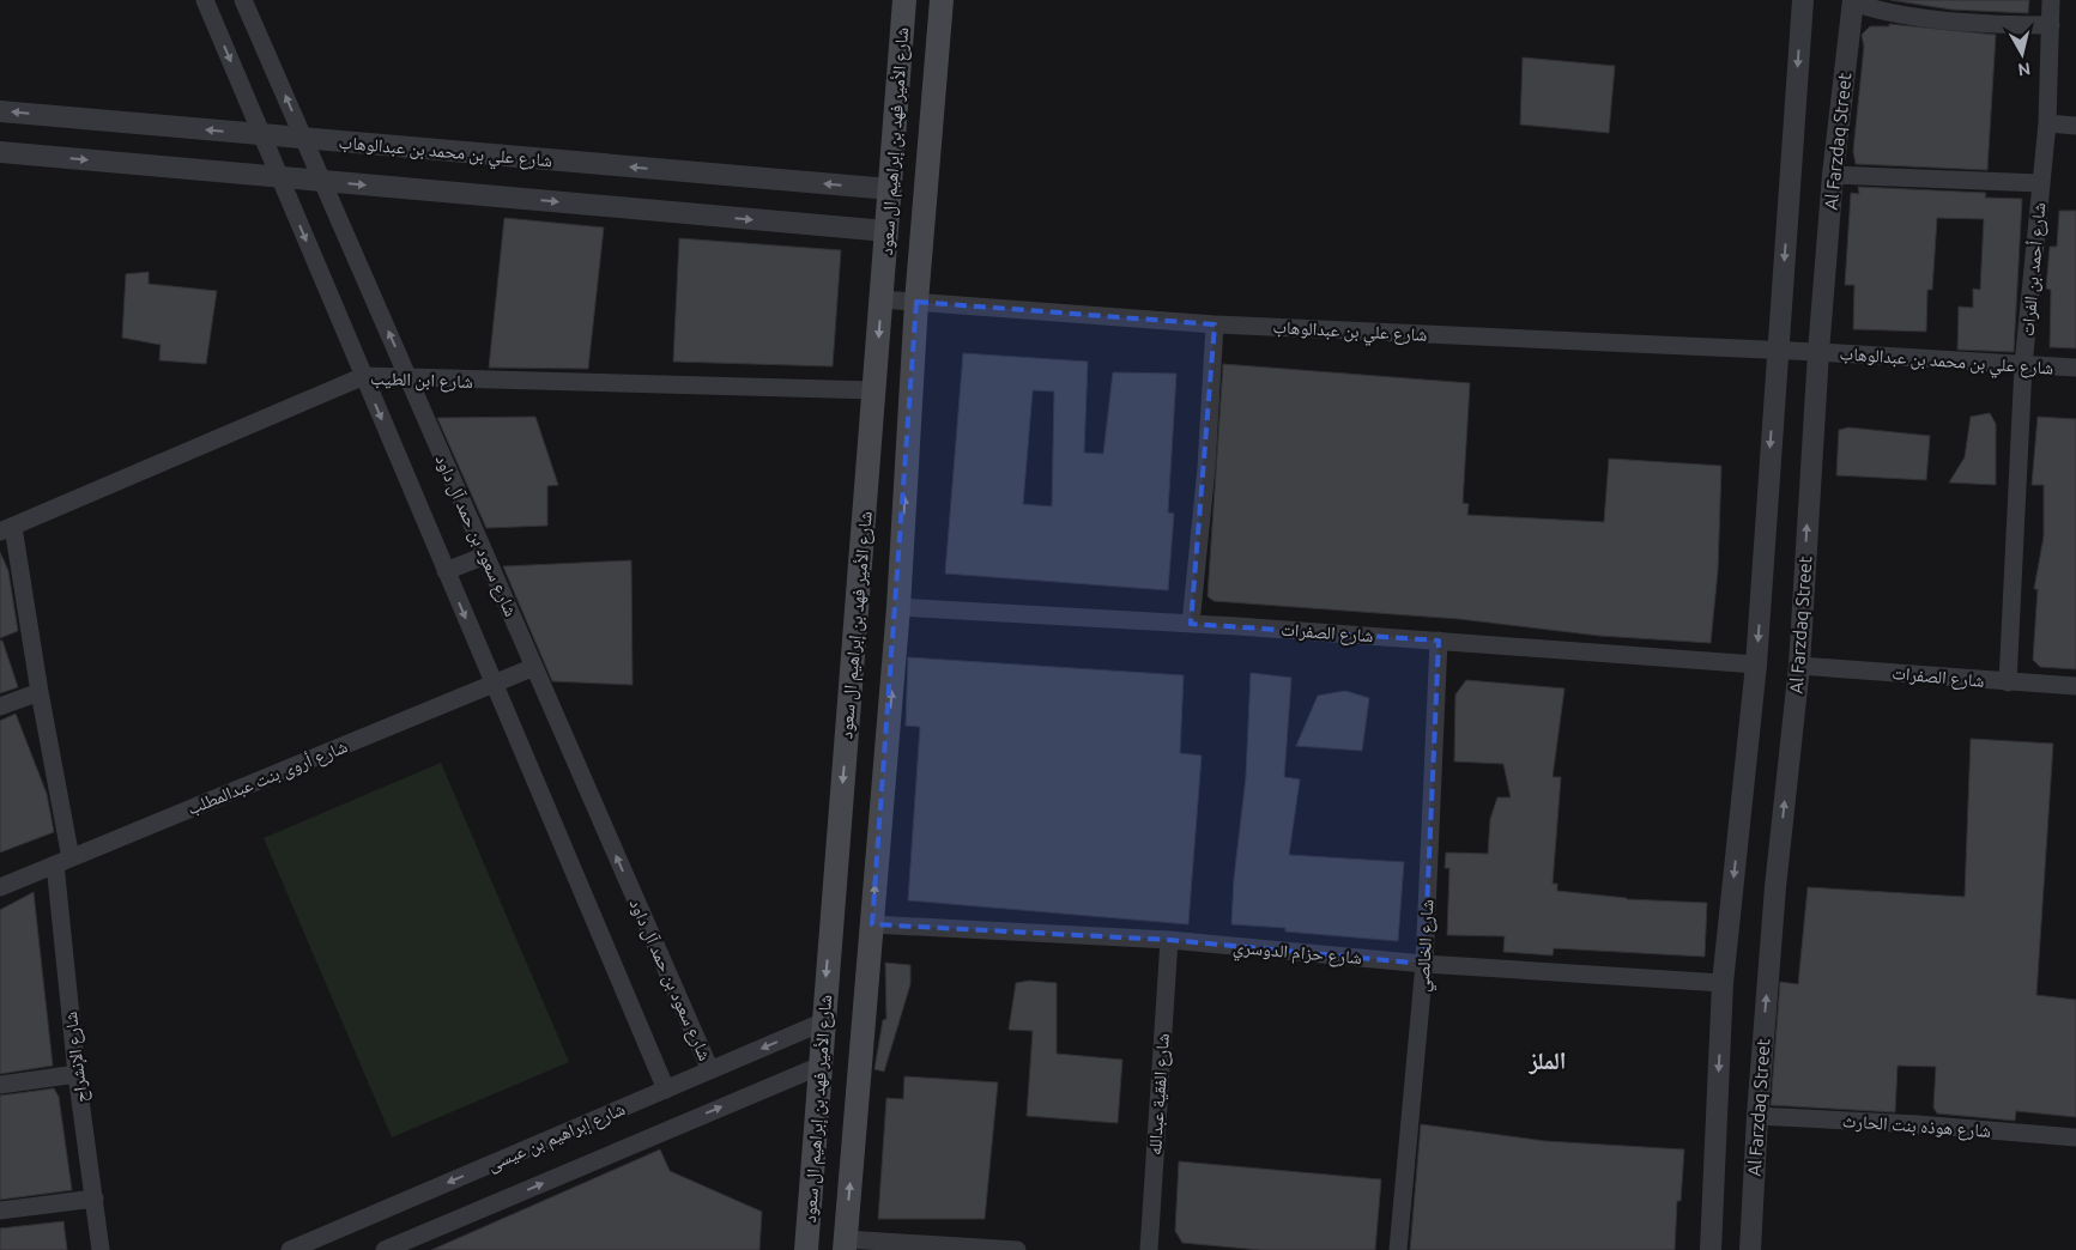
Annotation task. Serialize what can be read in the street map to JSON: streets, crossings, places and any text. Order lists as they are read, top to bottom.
{
  "streets": {
    "main road": ["شارع الأمير فهد بن إبراهيم ال سعود"],
    "street": [
      "Al Farzdaq Street",
      "شارع علي بن محمد بن عبدالوهاب",
      "شارع أحمد بن الفرات",
      "شارع علي بن عبدالوهاب",
      "شارع ابن الطيب",
      "شارع سعود بن حمد آل داود",
      "شارع الصفرات",
      "شارع أروى بنت عبدالمطلب",
      "شارع الخالصي",
      "شارع حزام الدوسري",
      "شارع الإنشراح",
      "شارع الفقية عبدالله",
      "شارع هوذه بنت الحارث",
      "شارع إبراهيم بن عيسى"
    ]
  },
  "crossings": [
    ["شارع الأمير فهد بن إبراهيم ال سعود", "شارع علي بن محمد بن عبدالوهاب"],
    ["شارع الأمير فهد بن إبراهيم ال سعود", "شارع علي بن عبدالوهاب"],
    ["شارع الأمير فهد بن إبراهيم ال سعود", "شارع ابن الطيب"],
    ["شارع الأمير فهد بن إبراهيم ال سعود", "شارع الصفرات"],
    ["شارع الأمير فهد بن إبراهيم ال سعود", "شارع حزام الدوسري"],
    ["شارع الأمير فهد بن إبراهيم ال سعود", "شارع إبراهيم بن عيسى"],
    ["Al Farzdaq Street", "شارع علي بن محمد بن عبدالوهاب"],
    ["Al Farzdaq Street", "شارع علي بن عبدالوهاب"],
    ["Al Farzdaq Street", "شارع الصفرات"],
    ["Al Farzdaq Street", "شارع هوذه بنت الحارث"],
    ["شارع علي بن محمد بن عبدالوهاب", "شارع أحمد بن الفرات"],
    ["شارع علي بن محمد بن عبدالوهاب", "شارع علي بن عبدالوهاب"],
    ["شارع علي بن محمد بن عبدالوهاب", "شارع سعود بن حمد آل داود"],
    ["شارع أحمد بن الفرات", "شارع الصفرات"],
    ["شارع ابن الطيب", "شارع سعود بن حمد آل داود"],
    ["شارع ابن الطيب", "شارع الإنشراح"],
    ["شارع سعود بن حمد آل داود", "شارع أروى بنت عبدالمطلب"],
    ["شارع سعود بن حمد آل داود", "شارع إبراهيم بن عيسى"],
    ["شارع الصفرات", "شارع الخالصي"],
    ["شارع أروى بنت عبدالمطلب", "شارع الإنشراح"],
    ["شارع الخالصي", "شارع حزام الدوسري"],
    ["شارع حزام الدوسري", "شارع الفقية عبدالله"]
  ],
  "districts": ["الملز"],
  "north": "bottom"
}
